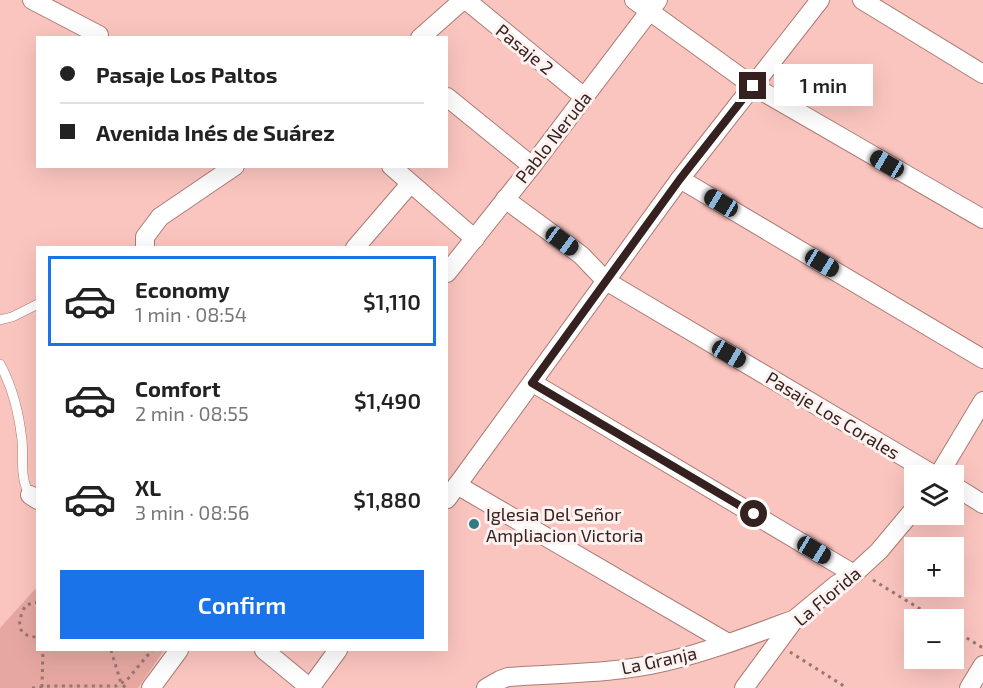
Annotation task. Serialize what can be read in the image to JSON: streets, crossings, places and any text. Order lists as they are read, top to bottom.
{
  "streets": {
    "street": [
      "Pasaje 2",
      "Pablo Neruda",
      "Pasaje Los Corales",
      "La Florida",
      "La Granja"
    ]
  },
  "crossings": [
    ["Pasaje 2", "Pablo Neruda"],
    ["Pablo Neruda", "Pasaje Los Corales"],
    ["La Florida", "La Granja"]
  ],
  "places": ["Iglesia Del Señor Ampliacion Victoria"],
  "page": {
    "banner": ["Pasaje Los Paltos", "Avenida Inés de Suárez"],
    "bubble": "1 min",
    "list": [
      {
        "name": "Economy",
        "note": "1 min · 08:54",
        "value": "$1,110"
      },
      {
        "name": "Comfort",
        "note": "2 min · 08:55",
        "value": "$1,490"
      },
      {
        "name": "XL",
        "note": "3 min · 08:56",
        "value": "$1,880"
      }
    ],
    "map_buttons": ["+", "−"],
    "buttons": "Confirm"
  }
}
